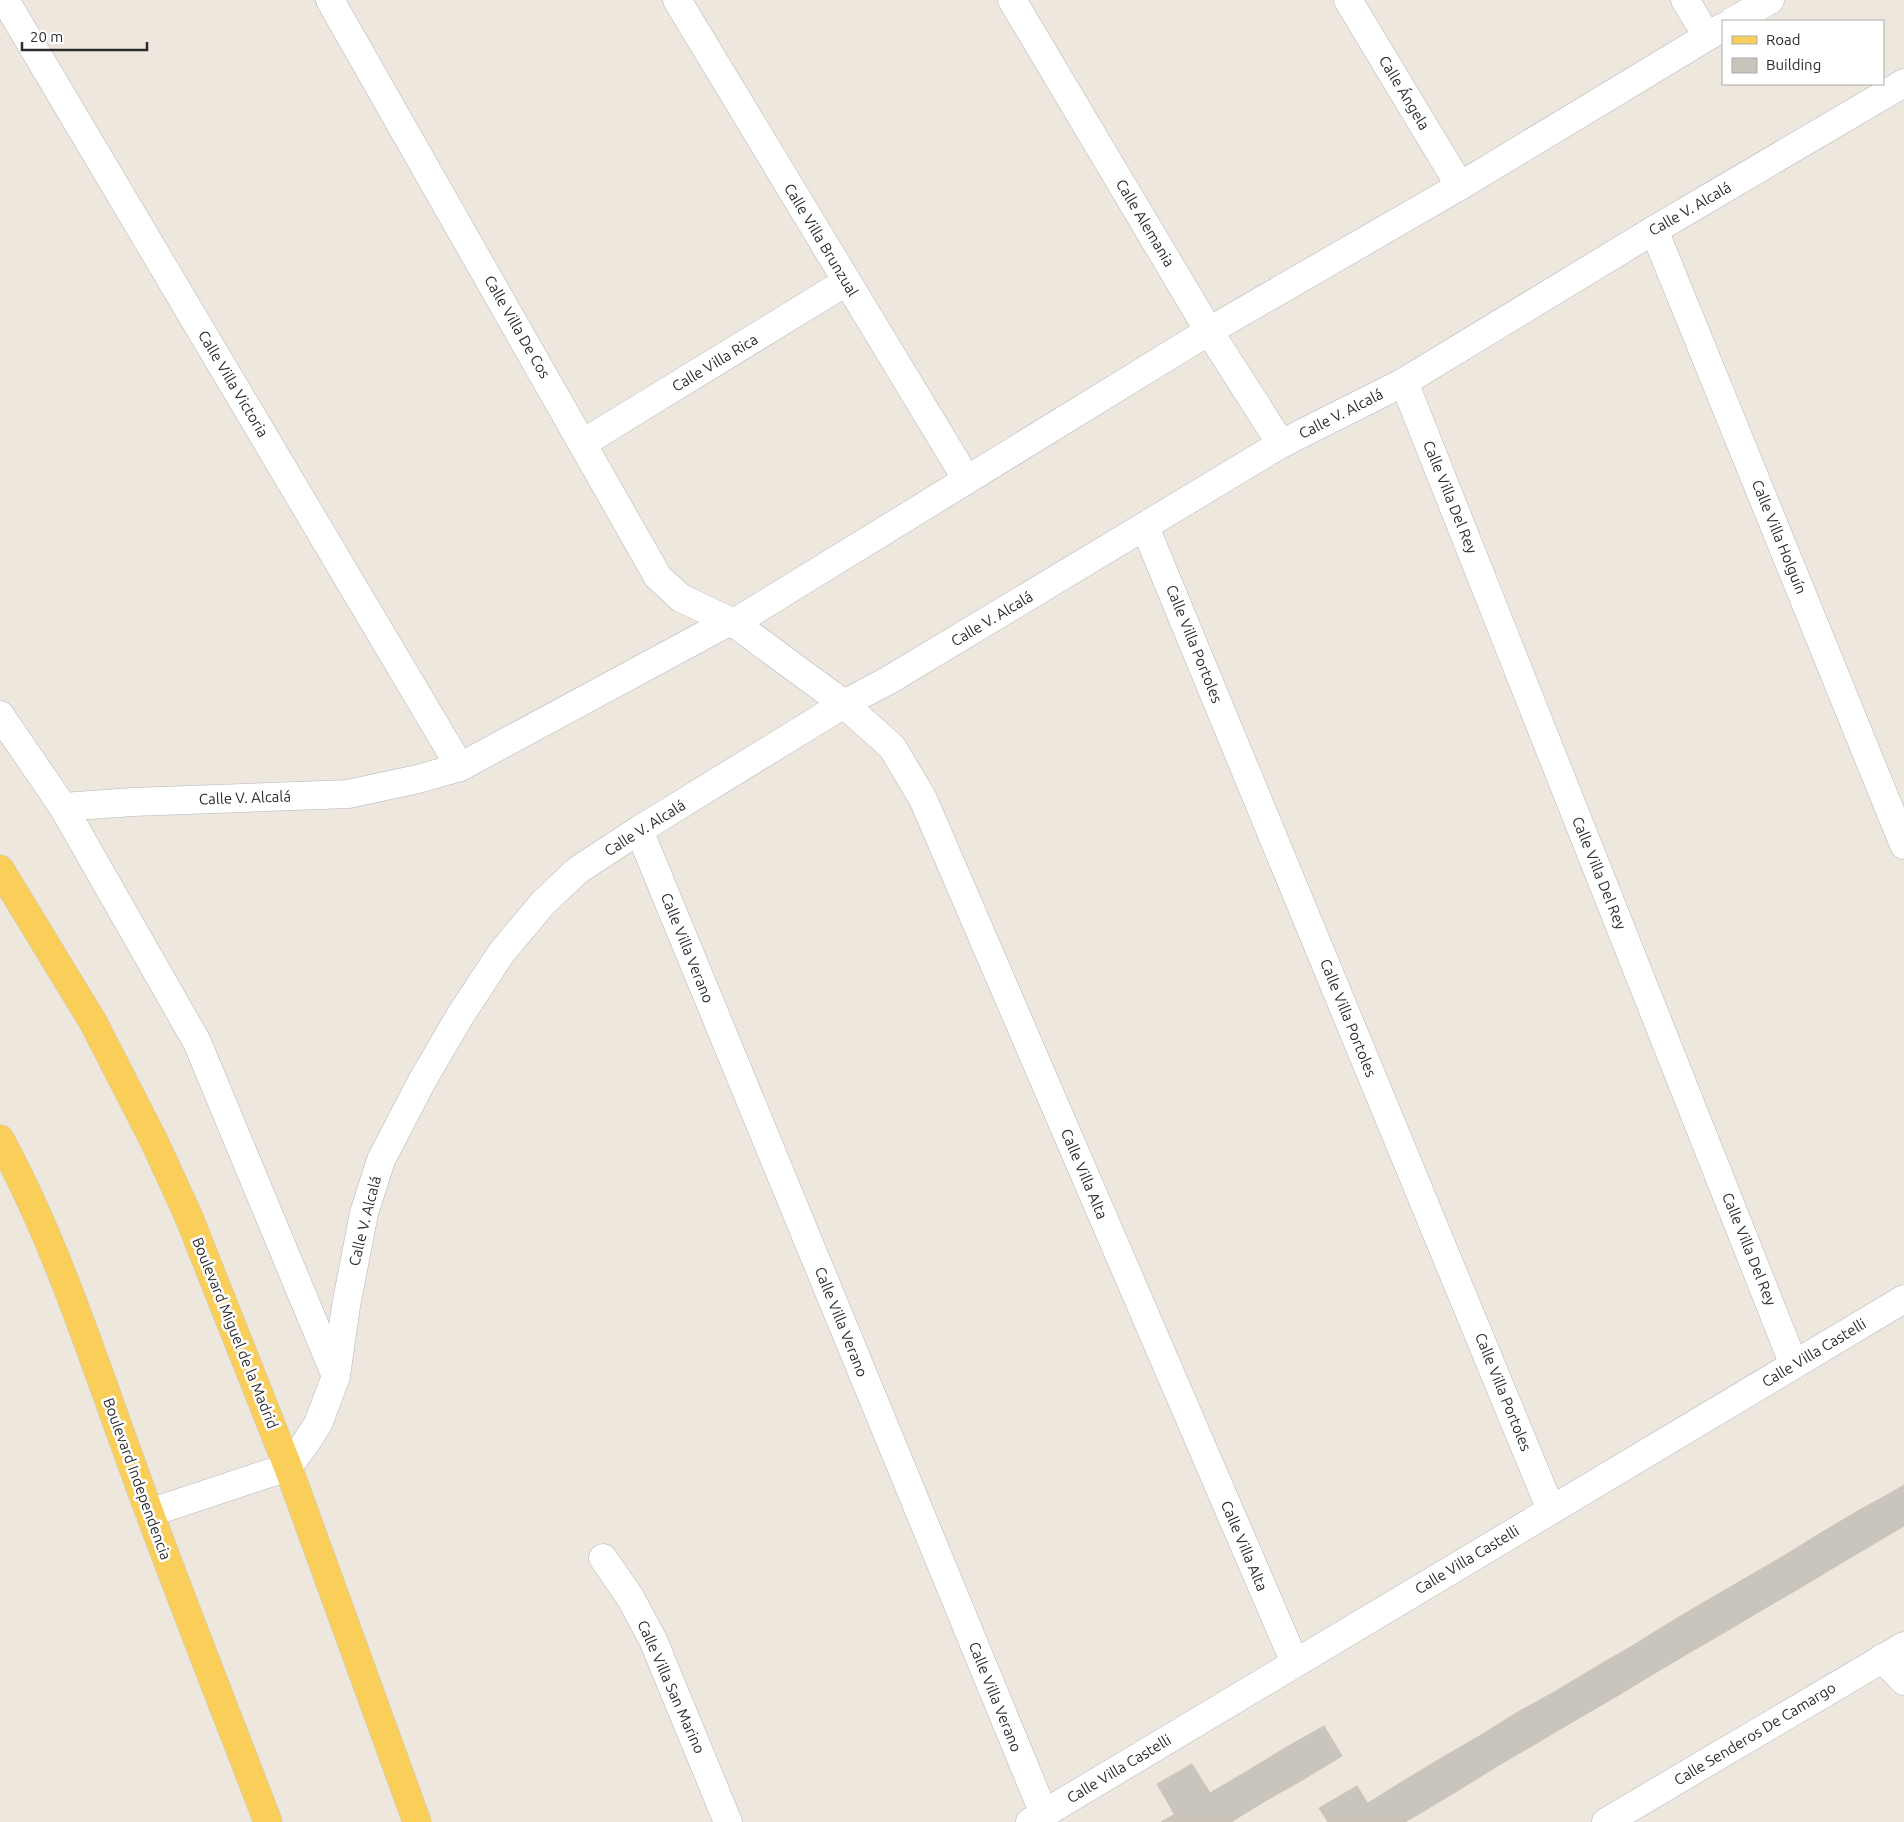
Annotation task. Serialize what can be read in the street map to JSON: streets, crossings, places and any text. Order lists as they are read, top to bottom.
{
  "streets": {
    "main road": ["Boulevard Miguel de la Madrid", "Boulevard Independencia"],
    "street": [
      "Calle Ángela",
      "Calle V. Alcalá",
      "Calle Alemania",
      "Calle Villa Brunzual",
      "Calle Villa De Cos",
      "Calle Villa Rica",
      "Calle Villa Victoria",
      "Calle Villa Del Rey",
      "Calle Villa Holguín",
      "Calle Villa Portoles",
      "Calle Villa Verano",
      "Calle Villa Alta",
      "Calle Villa Castelli",
      "Calle Villa San Marino",
      "Calle Senderos De Camargo"
    ]
  },
  "crossings": [
    ["Calle Ángela", "Calle V. Alcalá"],
    ["Calle V. Alcalá", "Calle Alemania"],
    ["Calle V. Alcalá", "Calle Villa Brunzual"],
    ["Calle V. Alcalá", "Calle Villa De Cos"],
    ["Calle V. Alcalá", "Calle Villa Victoria"],
    ["Calle V. Alcalá", "Calle Villa Del Rey"],
    ["Calle V. Alcalá", "Calle Villa Holguín"],
    ["Calle V. Alcalá", "Calle Villa Portoles"],
    ["Calle V. Alcalá", "Calle Villa Verano"],
    ["Calle V. Alcalá", "Calle Villa Alta"],
    ["Calle V. Alcalá", "Boulevard Miguel de la Madrid"],
    ["Calle Villa Brunzual", "Calle Villa Rica"],
    ["Calle Villa De Cos", "Calle Villa Rica"],
    ["Calle Villa De Cos", "Calle Villa Alta"],
    ["Calle Villa Del Rey", "Calle Villa Castelli"],
    ["Calle Villa Portoles", "Calle Villa Castelli"],
    ["Calle Villa Verano", "Calle Villa Castelli"],
    ["Calle Villa Alta", "Calle Villa Castelli"]
  ],
  "legend": ["Road", "Building"],
  "scale_bar": "20 m"
}
